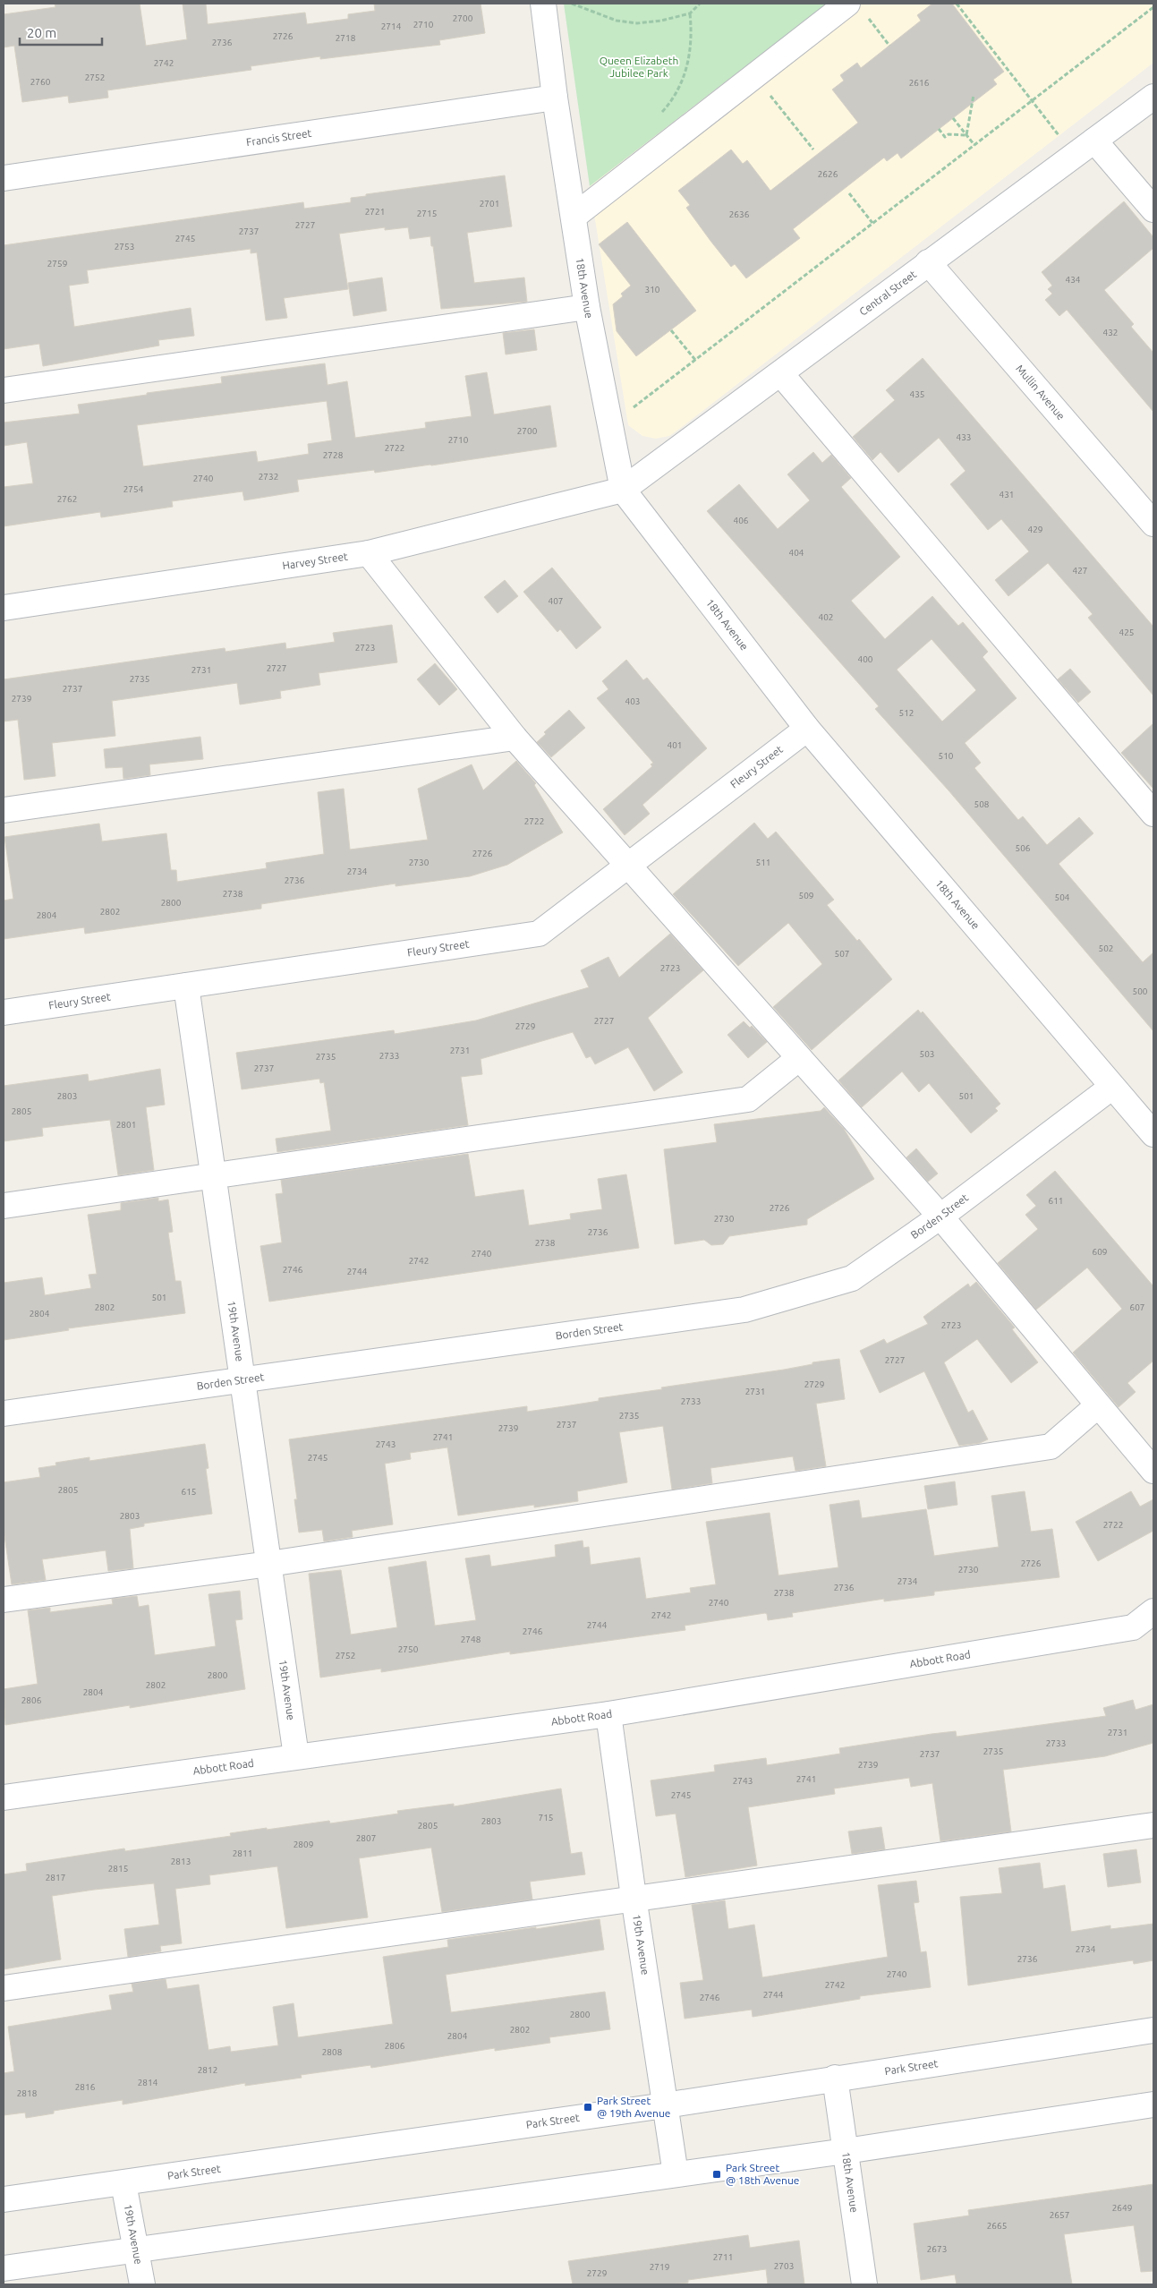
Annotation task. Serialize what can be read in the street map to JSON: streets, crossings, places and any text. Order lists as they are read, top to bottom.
{
  "streets": {
    "street": [
      "Francis Street",
      "18th Avenue",
      "Central Street",
      "Mullin Avenue",
      "Harvey Street",
      "Fleury Street",
      "Borden Street",
      "19th Avenue",
      "Abbott Road",
      "Park Street"
    ]
  },
  "crossings": [
    ["Francis Street", "18th Avenue"],
    ["18th Avenue", "Central Street"],
    ["18th Avenue", "Harvey Street"],
    ["18th Avenue", "Fleury Street"],
    ["18th Avenue", "Borden Street"],
    ["18th Avenue", "Park Street"],
    ["Central Street", "Mullin Avenue"],
    ["Central Street", "Harvey Street"],
    ["Fleury Street", "19th Avenue"],
    ["Borden Street", "19th Avenue"],
    ["19th Avenue", "Abbott Road"],
    ["19th Avenue", "Park Street"]
  ],
  "parks": ["Queen Elizabeth Jubilee Park"],
  "places": {
    "transit": ["Park Street @ 19th Avenue", "Park Street @ 18th Avenue"]
  },
  "house_numbers": [
    "2700",
    "2710",
    "2714",
    "2726",
    "2718",
    "2736",
    "2742",
    "2752",
    "2760",
    "2616",
    "2626",
    "2701",
    "2721",
    "2715",
    "2636",
    "2727",
    "2737",
    "2745",
    "2753",
    "2759",
    "434",
    "310",
    "432",
    "435",
    "2700",
    "433",
    "2710",
    "2722",
    "2728",
    "2732",
    "2740",
    "2754",
    "431",
    "2762",
    "406",
    "429",
    "404",
    "427",
    "407",
    "402",
    "425",
    "2723",
    "400",
    "2727",
    "2731",
    "2735",
    "2737",
    "2739",
    "403",
    "512",
    "401",
    "510",
    "508",
    "2722",
    "506",
    "2726",
    "2730",
    "511",
    "2734",
    "2736",
    "2738",
    "509",
    "504",
    "2800",
    "2802",
    "2804",
    "502",
    "507",
    "2723",
    "500",
    "2727",
    "2729",
    "2731",
    "503",
    "2733",
    "2735",
    "2737",
    "2803",
    "501",
    "2805",
    "2801",
    "611",
    "2726",
    "2730",
    "2736",
    "2738",
    "609",
    "2740",
    "2742",
    "2746",
    "2744",
    "501",
    "2802",
    "607",
    "2804",
    "2723",
    "2727",
    "2729",
    "2731",
    "2733",
    "2735",
    "2737",
    "2739",
    "2741",
    "2743",
    "2745",
    "2805",
    "615",
    "2803",
    "2722",
    "2726",
    "2730",
    "2734",
    "2736",
    "2738",
    "2740",
    "2742",
    "2744",
    "2746",
    "2748",
    "2750",
    "2752",
    "2800",
    "2802",
    "2804",
    "2806",
    "2731",
    "2733",
    "2735",
    "2737",
    "2739",
    "2741",
    "2743",
    "2745",
    "715",
    "2803",
    "2805",
    "2807",
    "2809",
    "2811",
    "2813",
    "2815",
    "2817",
    "2734",
    "2736",
    "2740",
    "2742",
    "2744",
    "2746",
    "2800",
    "2802",
    "2804",
    "2806",
    "2808",
    "2812",
    "2814",
    "2816",
    "2818",
    "2649",
    "2657",
    "2665",
    "2673",
    "2711",
    "2703",
    "2719",
    "2729"
  ],
  "scale_bar": "20 m"
}
